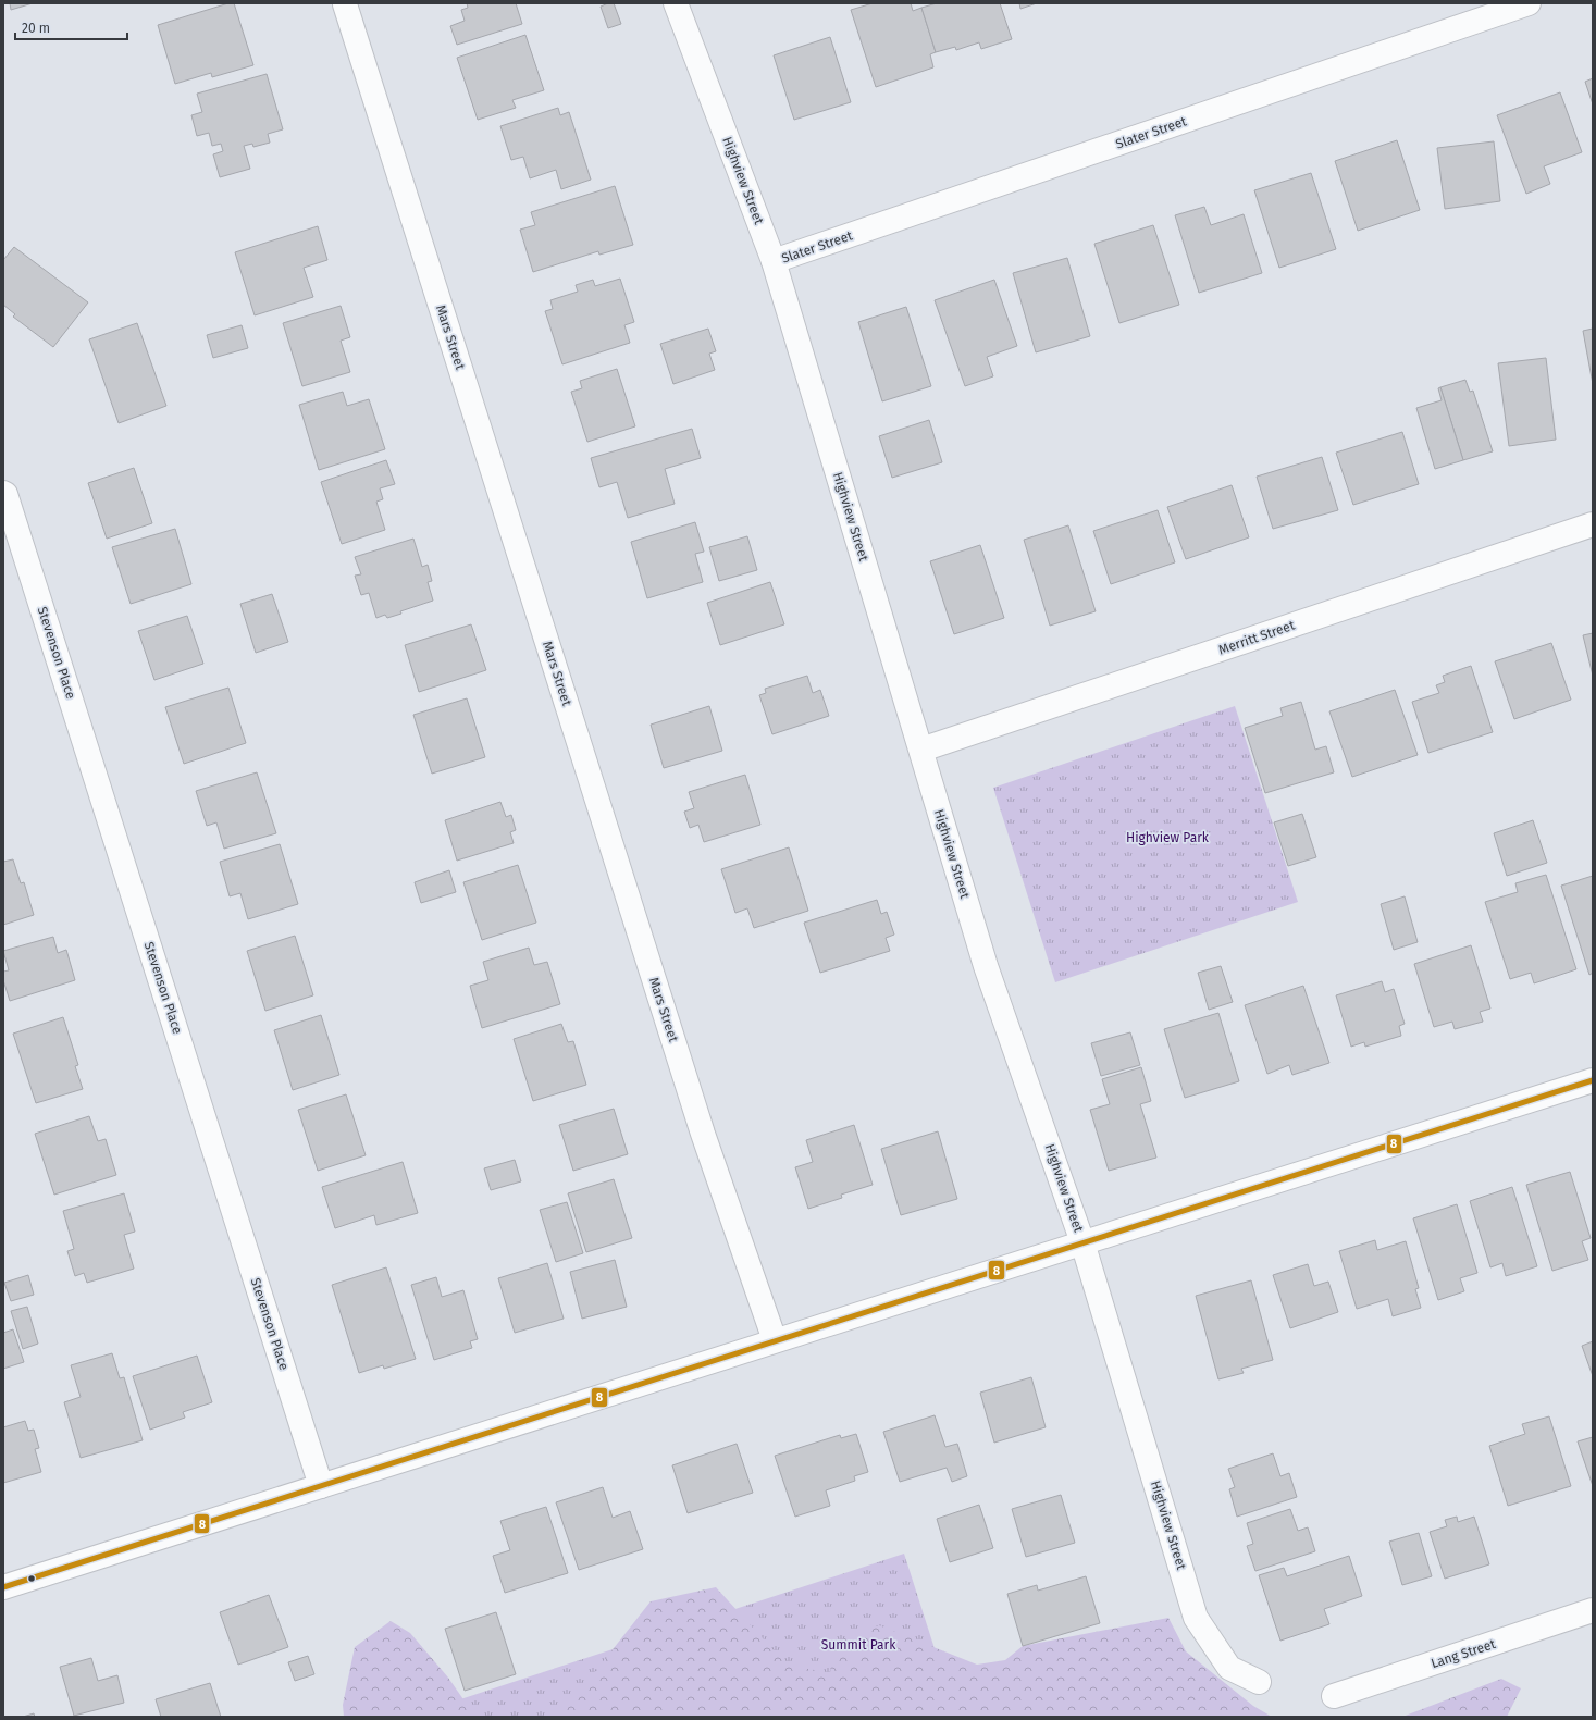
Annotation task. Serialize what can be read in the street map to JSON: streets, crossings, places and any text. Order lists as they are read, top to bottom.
{
  "streets": {
    "street": [
      "Slater Street",
      "Highview Street",
      "Mars Street",
      "Merritt Street",
      "Stevenson Place",
      "Lang Street"
    ]
  },
  "crossings": [
    ["Slater Street", "Highview Street"],
    ["Highview Street", "Merritt Street"]
  ],
  "parks": ["Highview Park", "Summit Park"],
  "lines": ["transit line 8"],
  "scale_bar": "20 m"
}
